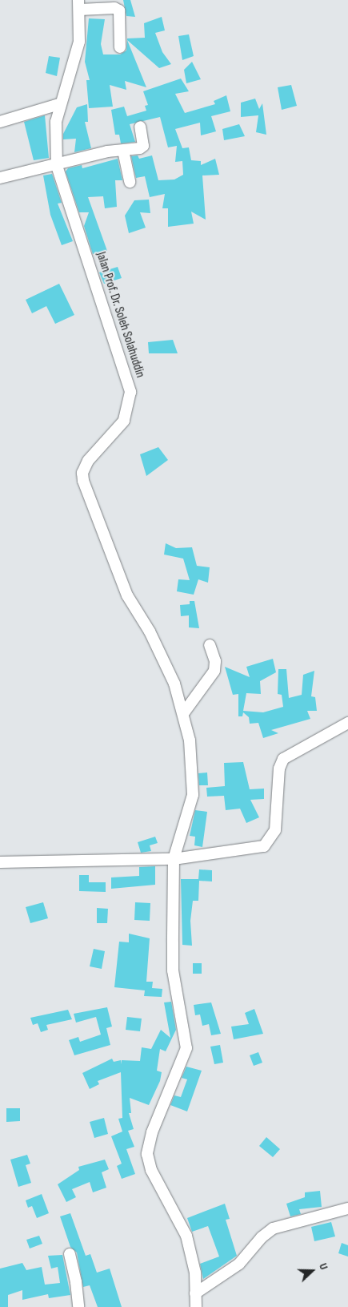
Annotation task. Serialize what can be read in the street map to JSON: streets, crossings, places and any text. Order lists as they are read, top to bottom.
{
  "streets": {
    "street": ["Jalan Prof. Dr. Soleh Solahuddin"]
  },
  "north": "right"
}
